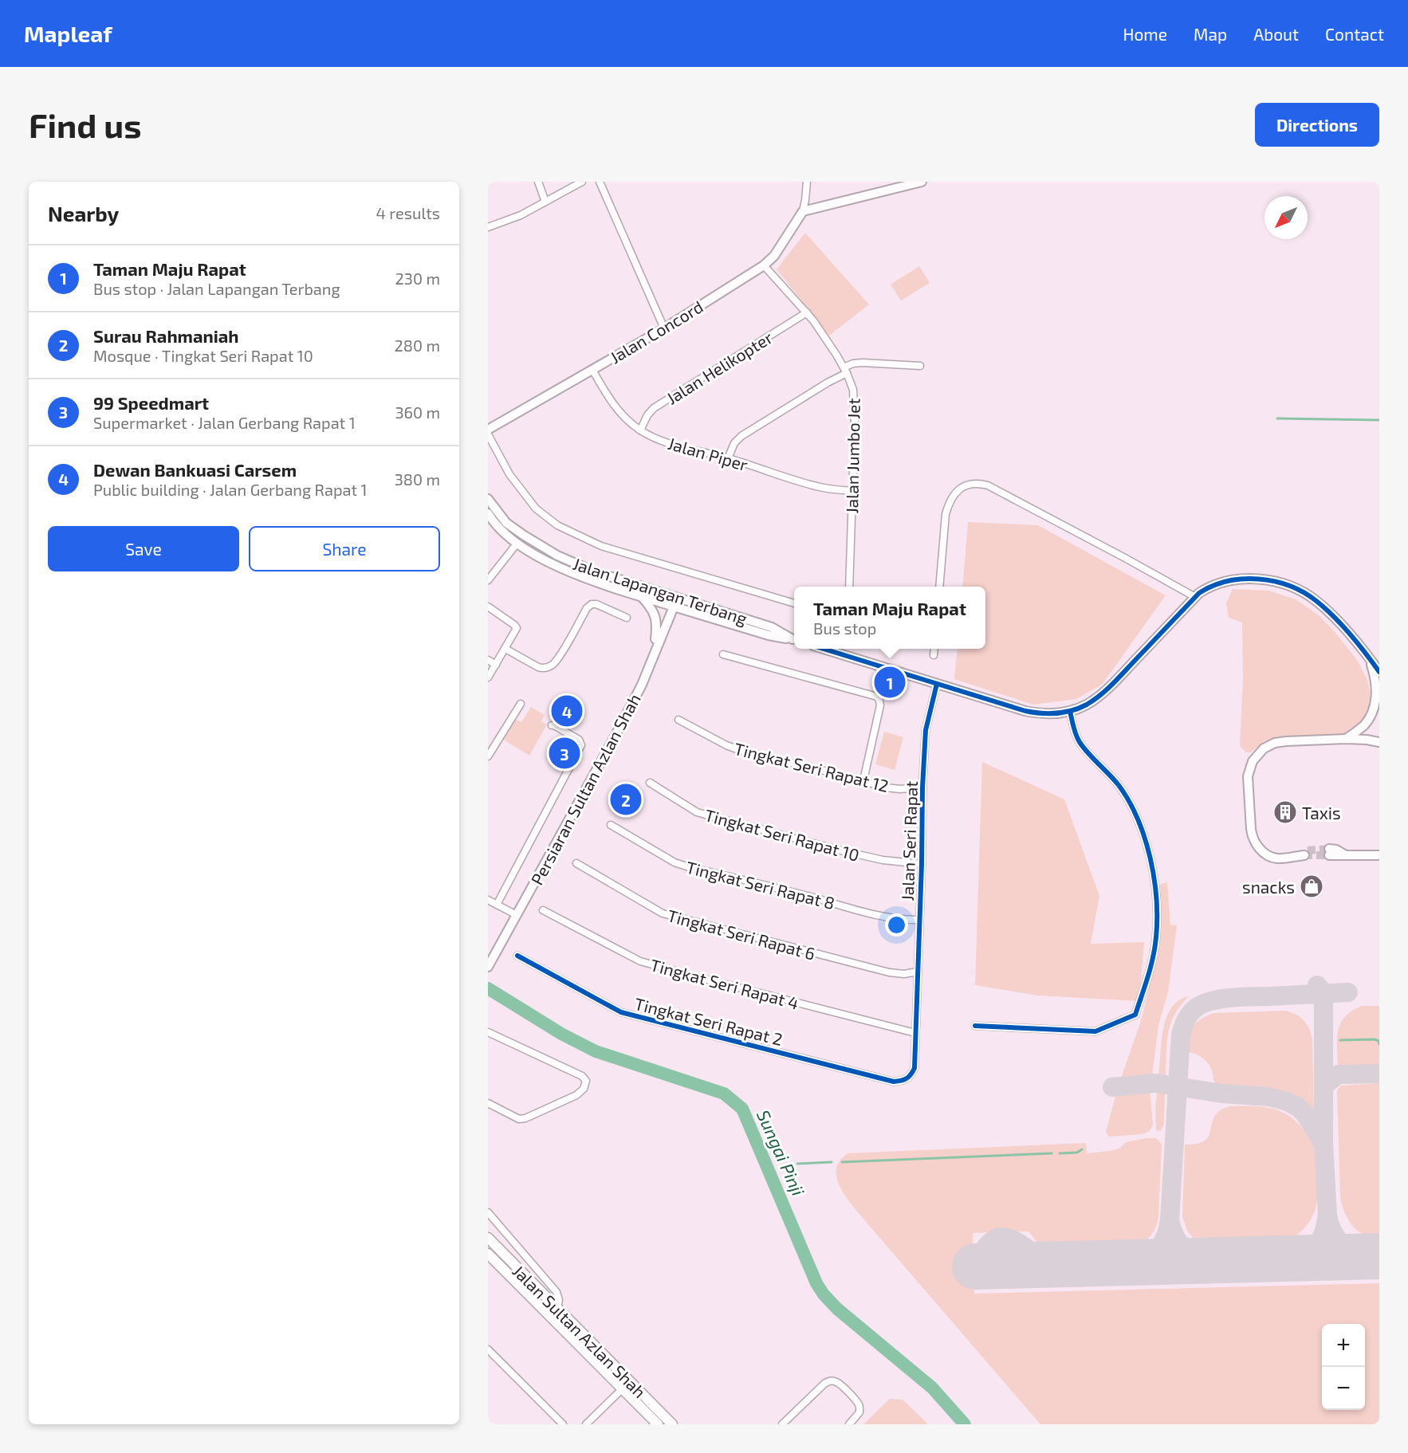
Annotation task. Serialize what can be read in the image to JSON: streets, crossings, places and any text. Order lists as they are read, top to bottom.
{
  "streets": {
    "main road": ["Jalan Sultan Azlan Shah"],
    "street": [
      "Jalan Concord",
      "Jalan Helikopter",
      "Jalan Piper",
      "Jalan Jumbo Jet",
      "Jalan Lapangan Terbang",
      "Tingkat Seri Rapat 12",
      "Persiaran Sultan Azlan Shah",
      "Tingkat Seri Rapat 10",
      "Jalan Seri Rapat",
      "Tingkat Seri Rapat 8",
      "Tingkat Seri Rapat 6",
      "Tingkat Seri Rapat 4",
      "Tingkat Seri Rapat 2"
    ]
  },
  "crossings": [
    ["Jalan Concord", "Jalan Piper"],
    ["Jalan Concord", "Jalan Jumbo Jet"],
    ["Jalan Helikopter", "Jalan Piper"],
    ["Jalan Helikopter", "Jalan Jumbo Jet"],
    ["Jalan Piper", "Jalan Jumbo Jet"],
    ["Jalan Lapangan Terbang", "Persiaran Sultan Azlan Shah"],
    ["Tingkat Seri Rapat 12", "Jalan Seri Rapat"],
    ["Tingkat Seri Rapat 10", "Jalan Seri Rapat"],
    ["Jalan Seri Rapat", "Tingkat Seri Rapat 8"],
    ["Jalan Seri Rapat", "Tingkat Seri Rapat 6"],
    ["Jalan Seri Rapat", "Tingkat Seri Rapat 4"],
    ["Jalan Seri Rapat", "Tingkat Seri Rapat 2"]
  ],
  "water": ["Sungai Pinji"],
  "places": {
    "building": ["Taxis"],
    "shop": ["snacks"]
  },
  "north": "bottom left",
  "page": {
    "header": "Mapleaf",
    "nav": [
      "Home",
      "Map",
      "About",
      "Contact"
    ],
    "buttons": [
      "Directions",
      ["Save", "Share"]
    ],
    "title": "Find us",
    "heading": ["Nearby", "4 results"],
    "list": [
      {
        "mark": "1",
        "name": "Taman Maju Rapat",
        "note": "Bus stop · Jalan Lapangan Terbang",
        "value": "230 m"
      },
      {
        "mark": "2",
        "name": "Surau Rahmaniah",
        "note": "Mosque · Tingkat Seri Rapat 10",
        "value": "280 m"
      },
      {
        "mark": "3",
        "name": "99 Speedmart",
        "note": "Supermarket · Jalan Gerbang Rapat 1",
        "value": "360 m"
      },
      {
        "mark": "4",
        "name": "Dewan Bankuasi Carsem",
        "note": "Public building · Jalan Gerbang Rapat 1",
        "value": "380 m"
      }
    ],
    "popup": ["Taman Maju Rapat", "Bus stop"],
    "pins": [
      "1",
      "4",
      "3",
      "2"
    ],
    "map_buttons": ["+", "−"]
  }
}
